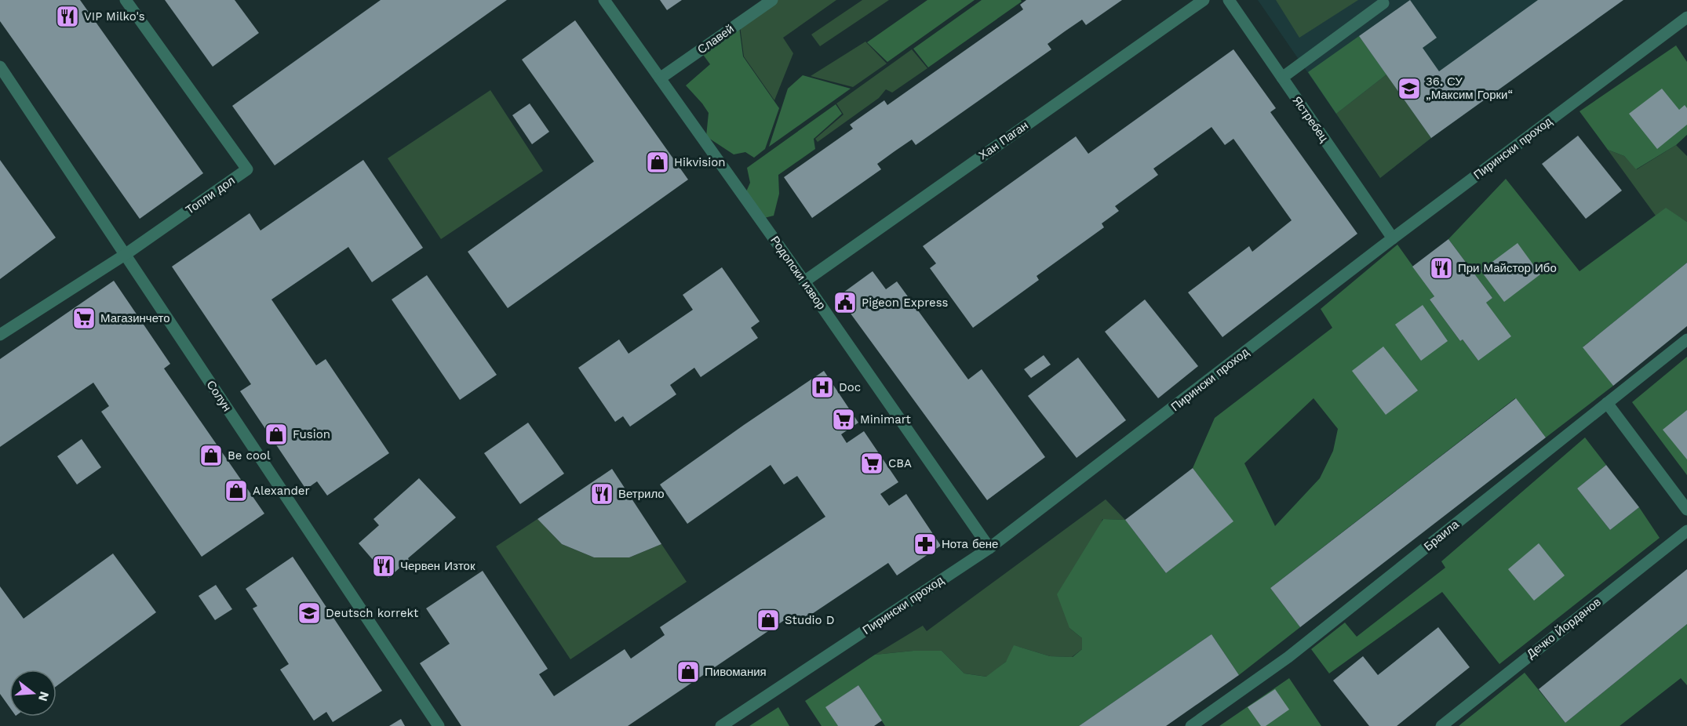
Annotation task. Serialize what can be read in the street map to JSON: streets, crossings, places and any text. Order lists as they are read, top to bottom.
{
  "streets": {
    "street": [
      "Славей",
      "Ястребец",
      "Хан Паган",
      "Пирински проход",
      "Топли дол",
      "Родопски извор",
      "Солун",
      "Браила",
      "Дечко Йорданов"
    ]
  },
  "crossings": [
    ["Славей", "Родопски извор"],
    ["Ястребец", "Пирински проход"],
    ["Хан Паган", "Родопски извор"],
    ["Пирински проход", "Родопски извор"],
    ["Топли дол", "Солун"]
  ],
  "places": {
    "restaurant": [
      "VIP Milko's",
      "При Майстор Ибо",
      "Ветрило",
      "Червен Изток"
    ],
    "school or university": ["36. СУ „Максим Горки“", "Deutsch korrekt"],
    "shop": [
      "Hikvision",
      "Fusion",
      "Be cool",
      "Alexander",
      "Studio D",
      "Пивомания"
    ],
    "public building": ["Pigeon Express"],
    "supermarket": ["Магазинчето", "Minimart", "CBA"],
    "hospital": ["Doc"],
    "pharmacy": ["Нота бене"]
  },
  "north": "right"
}
